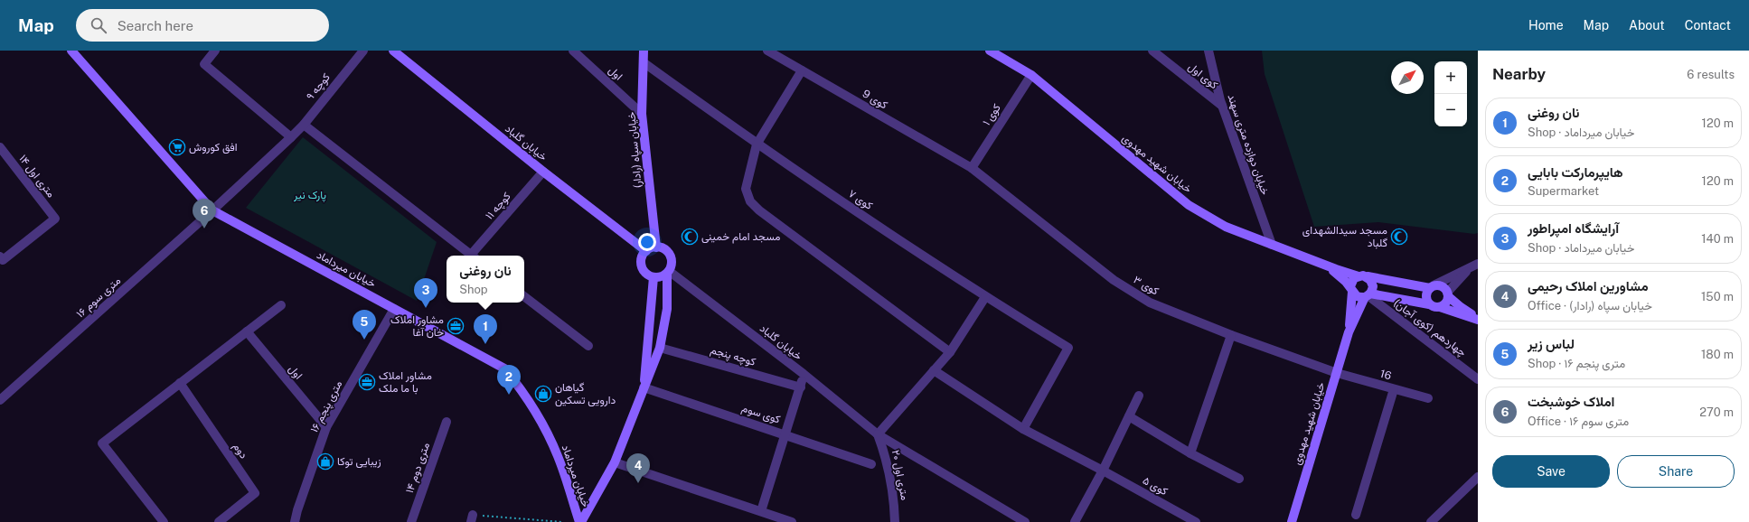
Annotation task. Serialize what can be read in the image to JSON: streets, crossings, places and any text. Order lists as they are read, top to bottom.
{
  "streets": {
    "street": [
      "اول",
      "کوی اول",
      "کوچه ۹",
      "کوی 9",
      "کوی ۱",
      "خیابان گلباد",
      "خیابان دوازده متری سهند",
      "خیابان سپاه (رادار)",
      "خیابان شهید مهدوی",
      "۱۴ متری اول",
      "کوی ۷",
      "کوچه ۱۱",
      "خیابان میرداماد",
      "کوی ۳",
      "۱۶ متری سوم",
      "چهاردهم (کوی آجان)",
      "کوچه پنجم",
      "16",
      "۱۶ متری پنجم",
      "کوی سوم",
      "دوم",
      "۱۴ متری دوم",
      "۲۰ متری اول",
      "کوی ۵"
    ]
  },
  "crossings": [
    ["اول", "خیابان سپاه (رادار)"],
    ["اول", "۱۶ متری پنجم"],
    ["کوی اول", "خیابان دوازده متری سهند"],
    ["کوچه ۹", "۱۶ متری سوم"],
    ["کوی 9", "کوی ۱"],
    ["کوی 9", "کوی ۳"],
    ["کوی ۱", "خیابان شهید مهدوی"],
    ["کوی ۱", "کوی ۳"],
    ["خیابان گلباد", "خیابان سپاه (رادار)"],
    ["خیابان گلباد", "کوچه ۱۱"],
    ["خیابان گلباد", "۲۰ متری اول"],
    ["خیابان دوازده متری سهند", "خیابان شهید مهدوی"],
    ["خیابان سپاه (رادار)", "کوی ۷"],
    ["خیابان شهید مهدوی", "کوی ۳"],
    ["خیابان شهید مهدوی", "چهاردهم (کوی آجان)"],
    ["خیابان شهید مهدوی", "16"],
    ["کوی ۷", "کوی ۵"],
    ["خیابان میرداماد", "۱۶ متری سوم"],
    ["خیابان میرداماد", "۱۶ متری پنجم"],
    ["کوی ۳", "16"]
  ],
  "parks": ["پارک نیر"],
  "places": {
    "supermarket": ["افق کوروش"],
    "mosque": ["مسجد امام خمینی", "مسجد سیدالشهدای گلباد"],
    "office": ["مشاور املاک خان آغا", "مشاور املاک با ما ملک"],
    "shop": ["گیاهان دارویی تسکین", "زیبایی توکا"]
  },
  "north": "top right",
  "page": {
    "header": "Map",
    "search": "Search here",
    "nav": [
      "Home",
      "Map",
      "About",
      "Contact"
    ],
    "heading": ["Nearby", "6 results"],
    "map_buttons": ["+", "−"],
    "list": [
      {
        "mark": "1",
        "name": "نان روغنی",
        "note": "Shop · خیابان میرداماد",
        "value": "120 m"
      },
      {
        "mark": "2",
        "name": "هایپرمارکت بابایی",
        "note": "Supermarket",
        "value": "120 m"
      },
      {
        "mark": "3",
        "name": "آرایشگاه امپراطور",
        "note": "Shop · خیابان میرداماد",
        "value": "140 m"
      },
      {
        "mark": "4",
        "name": "مشاورین املاک رحیمی",
        "note": "Office · خیابان سپاه (رادار)",
        "value": "150 m"
      },
      {
        "mark": "5",
        "name": "لباس زیر",
        "note": "Shop · ۱۶ متری پنجم",
        "value": "180 m"
      },
      {
        "mark": "6",
        "name": "املاک خوشبخت",
        "note": "Office · ۱۶ متری سوم",
        "value": "270 m"
      }
    ],
    "pins": [
      "6",
      "3",
      "5",
      "1",
      "2",
      "4"
    ],
    "popup": ["نان روغنی", "Shop"],
    "buttons": ["Save", "Share"]
  }
}
